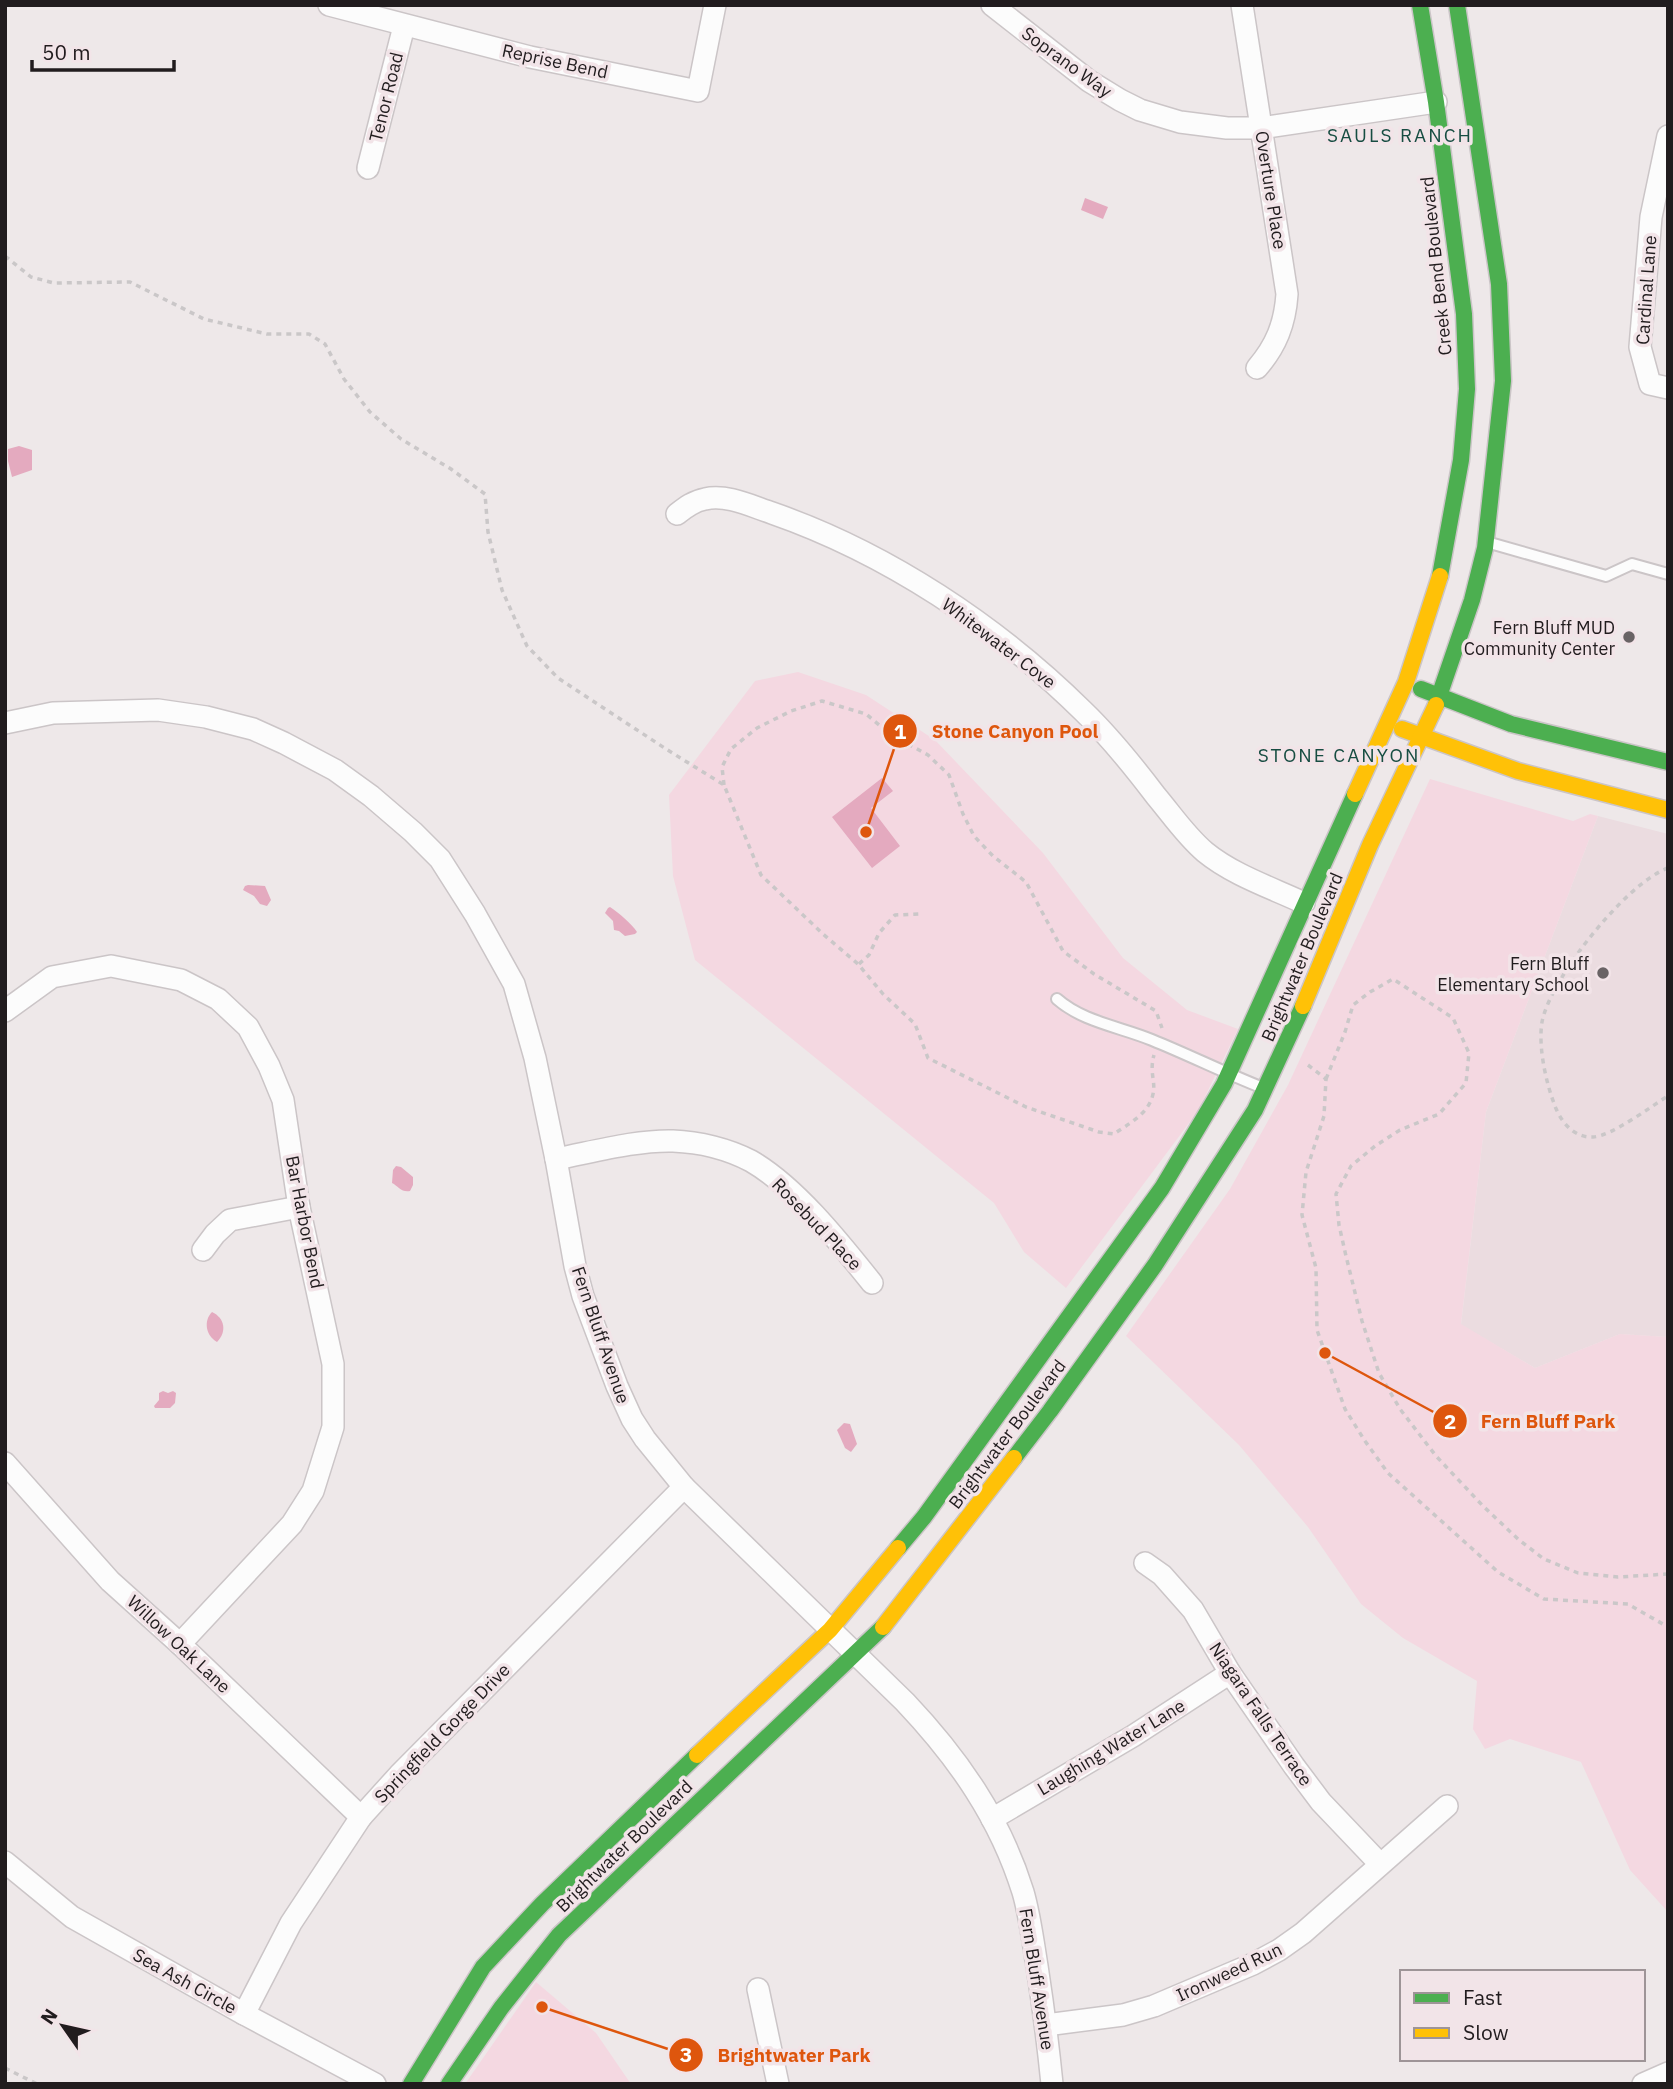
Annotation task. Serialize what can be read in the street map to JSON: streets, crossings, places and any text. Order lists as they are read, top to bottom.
{
  "streets": {
    "street": [
      "Reprise Bend",
      "Soprano Way",
      "Tenor Road",
      "Overture Place",
      "Creek Bend Boulevard",
      "Cardinal Lane",
      "Whitewater Cove",
      "Brightwater Boulevard",
      "Bar Harbor Bend",
      "Rosebud Place",
      "Fern Bluff Avenue",
      "Willow Oak Lane",
      "Niagara Falls Terrace",
      "Springfield Gorge Drive",
      "Laughing Water Lane",
      "Ironweed Run",
      "Sea Ash Circle"
    ]
  },
  "crossings": [
    ["Reprise Bend", "Tenor Road"],
    ["Soprano Way", "Overture Place"],
    ["Soprano Way", "Creek Bend Boulevard"],
    ["Creek Bend Boulevard", "Brightwater Boulevard"],
    ["Whitewater Cove", "Brightwater Boulevard"],
    ["Brightwater Boulevard", "Fern Bluff Avenue"],
    ["Bar Harbor Bend", "Willow Oak Lane"],
    ["Rosebud Place", "Fern Bluff Avenue"],
    ["Fern Bluff Avenue", "Springfield Gorge Drive"],
    ["Fern Bluff Avenue", "Laughing Water Lane"],
    ["Fern Bluff Avenue", "Ironweed Run"],
    ["Willow Oak Lane", "Springfield Gorge Drive"],
    ["Niagara Falls Terrace", "Laughing Water Lane"],
    ["Niagara Falls Terrace", "Ironweed Run"],
    ["Springfield Gorge Drive", "Sea Ash Circle"]
  ],
  "districts": ["SAULS RANCH", "STONE CANYON"],
  "places": [
    "Fern Bluff MUD Community Center",
    "Stone Canyon Pool",
    "Fern Bluff Elementary School",
    "Fern Bluff Park",
    "Brightwater Park"
  ],
  "legend": ["Fast", "Slow"],
  "scale_bar": "50 m",
  "north": "top left"
}
